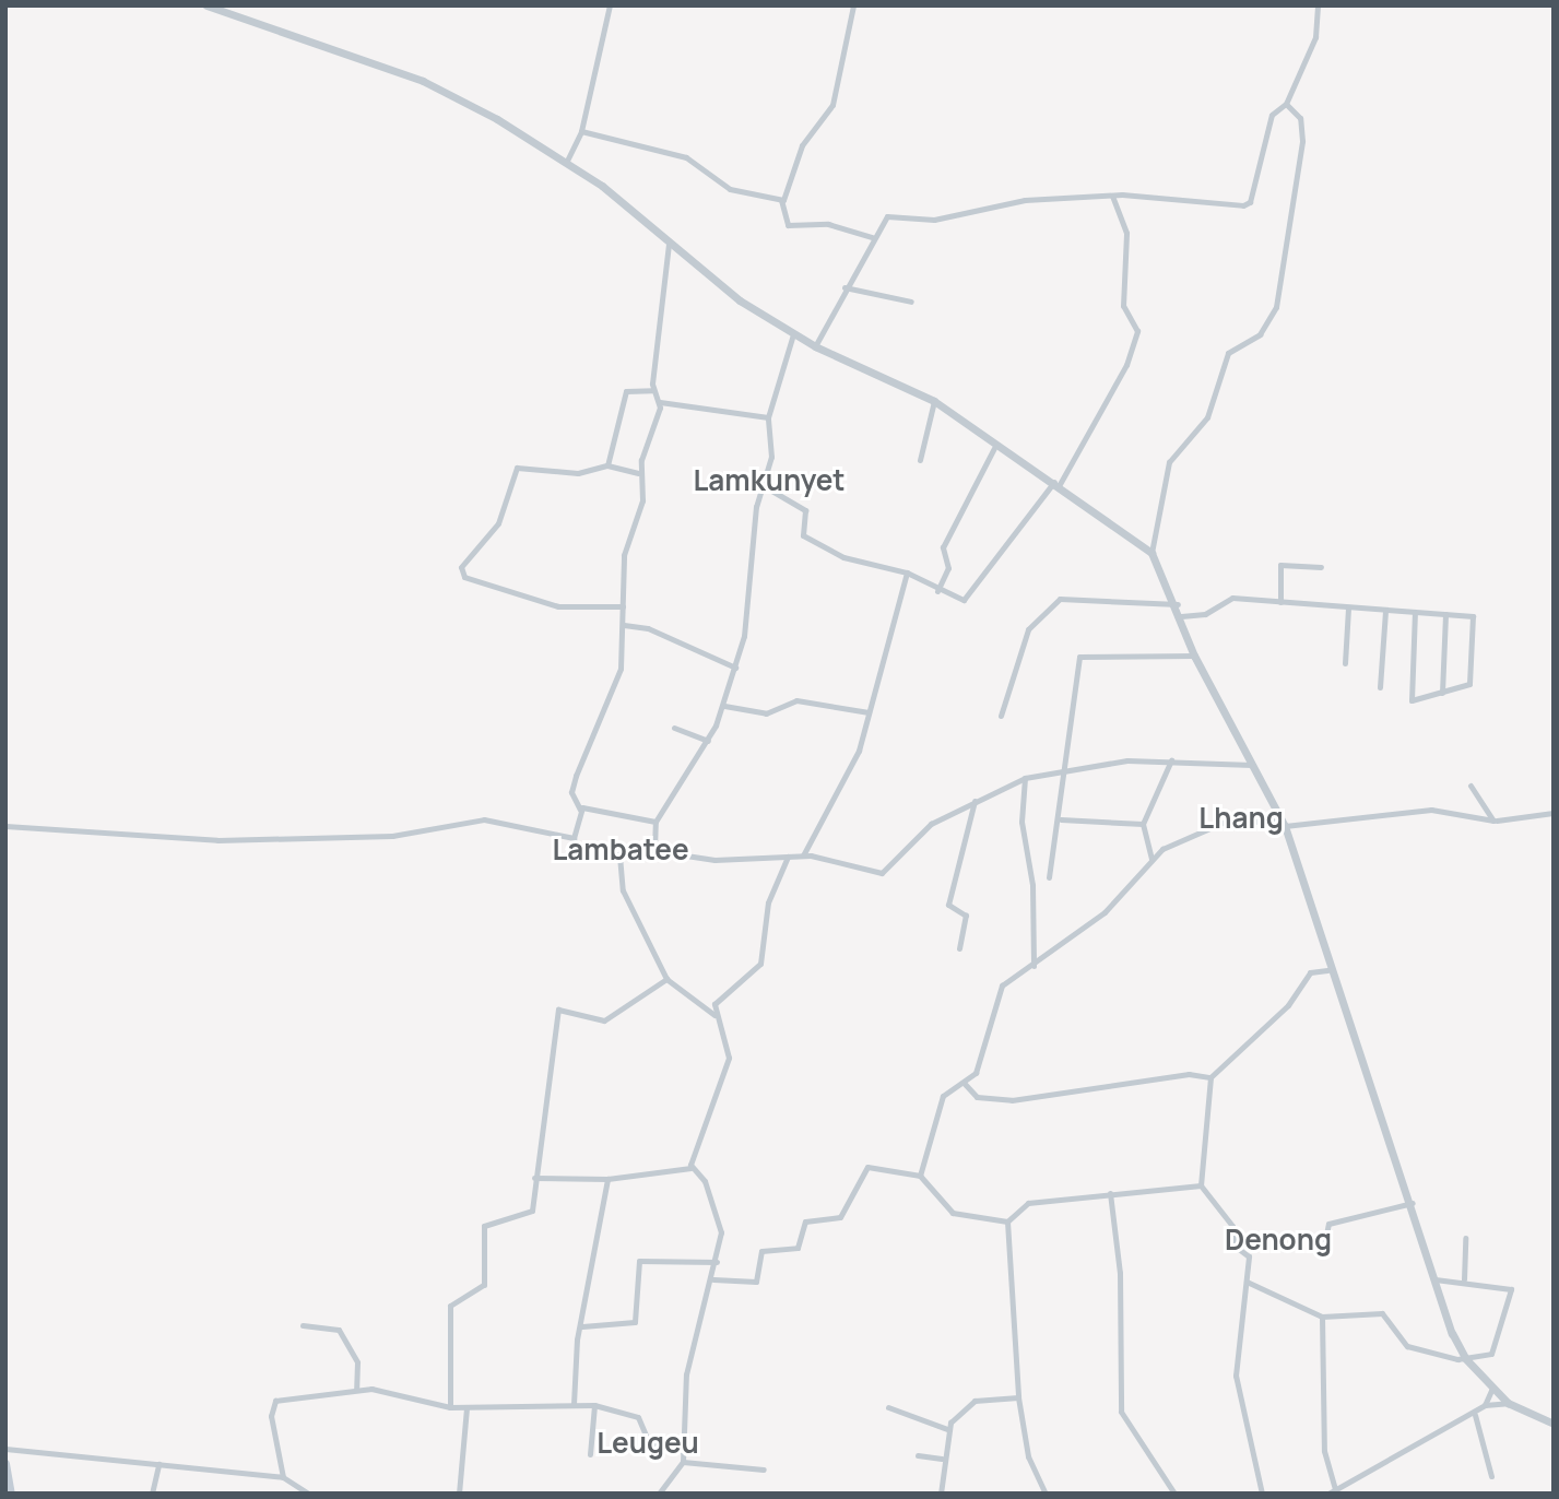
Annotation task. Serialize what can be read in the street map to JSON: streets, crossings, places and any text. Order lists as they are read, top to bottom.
{
  "districts": [
    "Lamkunyet",
    "Lhang",
    "Lambatee",
    "Denong",
    "Leugeu"
  ]
}
